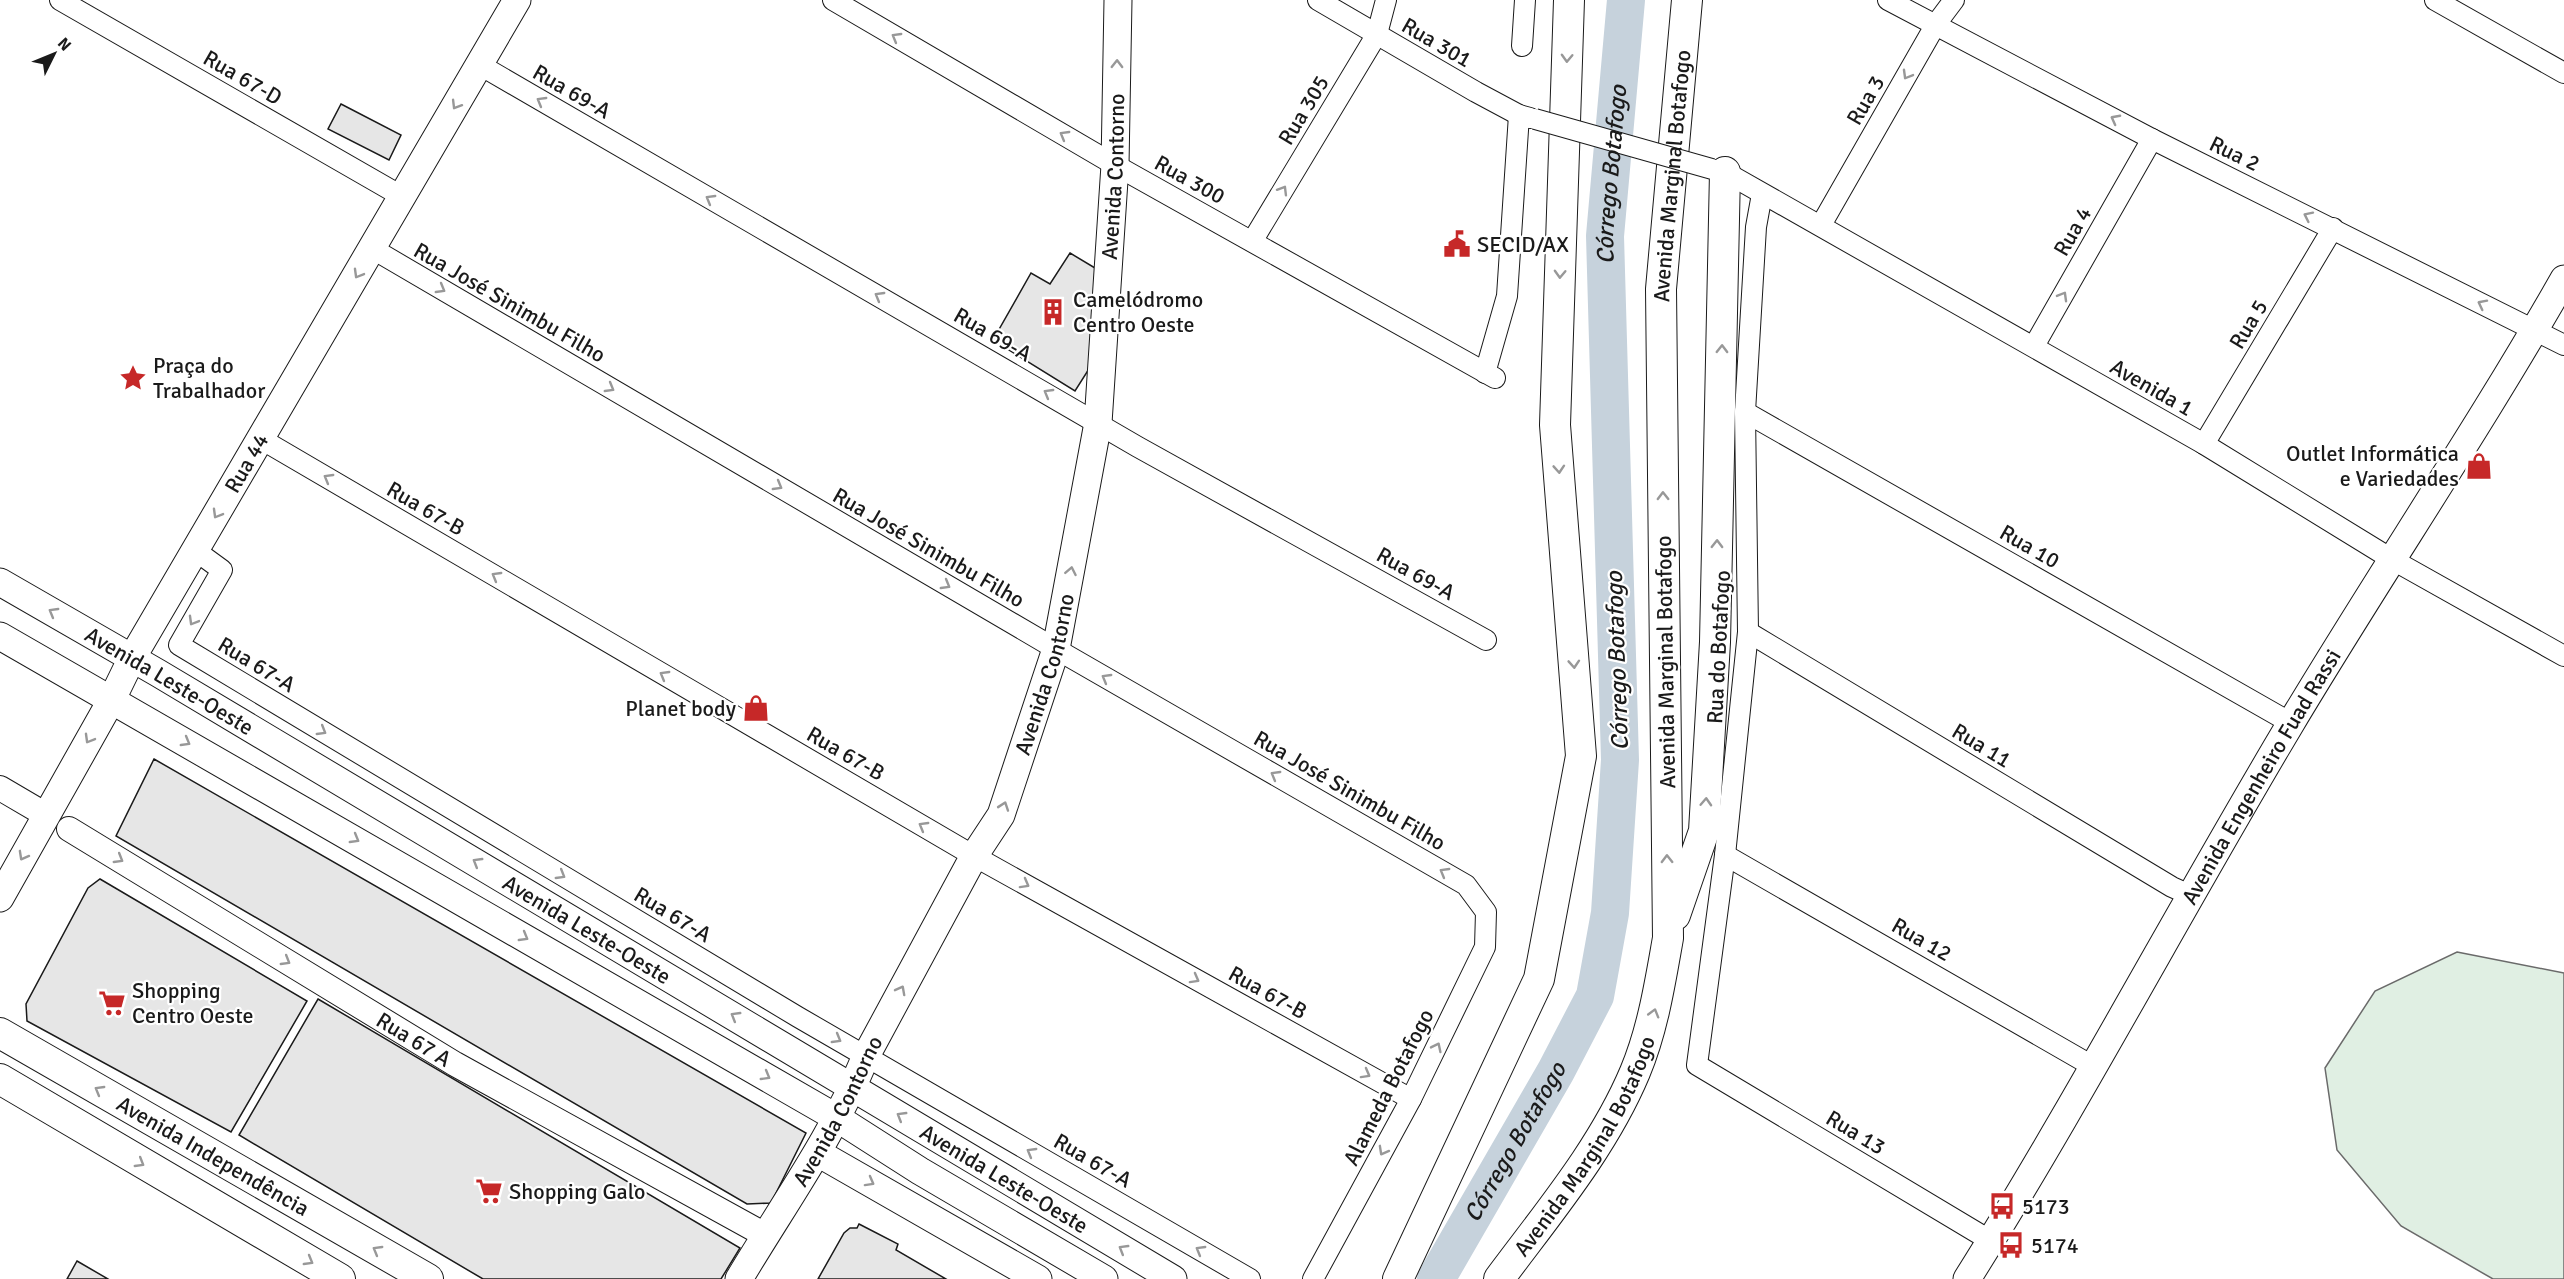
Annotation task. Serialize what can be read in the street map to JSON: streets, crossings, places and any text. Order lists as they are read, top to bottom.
{
  "streets": {
    "main road": [
      "Avenida Marginal Botafogo",
      "Avenida Contorno",
      "Rua 44",
      "Avenida Leste-Oeste",
      "Avenida Engenheiro Fuad Rassi",
      "Avenida Independência"
    ],
    "street": [
      "Rua 301",
      "Rua 67-D",
      "Rua 69-A",
      "Rua 3",
      "Rua 305",
      "Rua 2",
      "Rua 300",
      "Rua 4",
      "Rua José Sinimbu Filho",
      "Rua 5",
      "Avenida 1",
      "Rua 67-B",
      "Rua 10",
      "Rua do Botafogo",
      "Rua 67-A",
      "Rua 11",
      "Rua 12",
      "Rua 67 A",
      "Alameda Botafogo",
      "Rua 13"
    ]
  },
  "crossings": [
    ["Rua 301", "Rua 305"],
    ["Rua 301", "Rua 300"],
    ["Rua 301", "Avenida 1"],
    ["Rua 67-D", "Rua 44"],
    ["Rua 69-A", "Avenida Contorno"],
    ["Rua 69-A", "Rua 44"],
    ["Rua 3", "Rua 2"],
    ["Rua 3", "Avenida 1"],
    ["Rua 305", "Rua 300"],
    ["Rua 2", "Rua 4"],
    ["Rua 2", "Rua 5"],
    ["Rua 2", "Avenida Engenheiro Fuad Rassi"],
    ["Avenida Contorno", "Rua 300"],
    ["Avenida Contorno", "Rua José Sinimbu Filho"],
    ["Avenida Contorno", "Rua 67-B"],
    ["Avenida Contorno", "Rua 67-A"],
    ["Avenida Contorno", "Avenida Leste-Oeste"],
    ["Avenida Contorno", "Rua 67 A"],
    ["Rua 4", "Avenida 1"],
    ["Rua José Sinimbu Filho", "Rua 44"],
    ["Rua José Sinimbu Filho", "Alameda Botafogo"],
    ["Rua 5", "Avenida 1"],
    ["Avenida 1", "Rua do Botafogo"],
    ["Avenida 1", "Avenida Engenheiro Fuad Rassi"],
    ["Rua 44", "Rua 67-B"],
    ["Rua 44", "Rua 67-A"],
    ["Rua 44", "Avenida Leste-Oeste"],
    ["Rua 67-B", "Alameda Botafogo"],
    ["Rua 10", "Rua do Botafogo"],
    ["Rua 10", "Avenida Engenheiro Fuad Rassi"],
    ["Rua do Botafogo", "Rua 11"],
    ["Rua do Botafogo", "Rua 12"],
    ["Rua do Botafogo", "Rua 13"],
    ["Rua 11", "Avenida Engenheiro Fuad Rassi"],
    ["Avenida Engenheiro Fuad Rassi", "Rua 12"],
    ["Avenida Engenheiro Fuad Rassi", "Rua 13"]
  ],
  "one_way": [
    "Rua 69-A",
    "Rua 3",
    "Rua 305",
    "Rua 2",
    "Avenida Contorno",
    "Rua 4",
    "Rua 44",
    "Rua 67 A"
  ],
  "water": ["Córrego Botafogo"],
  "places": {
    "public building": ["SECID/AX"],
    "building": ["Camelódromo Centro Oeste"],
    "place": ["Praça do Trabalhador"],
    "shop": ["Outlet Informática e Variedades", "Planet body"],
    "supermarket": ["Shopping Centro Oeste", "Shopping Galo"],
    "bus stop": ["5173", "5174"]
  },
  "north": "top right"
}
